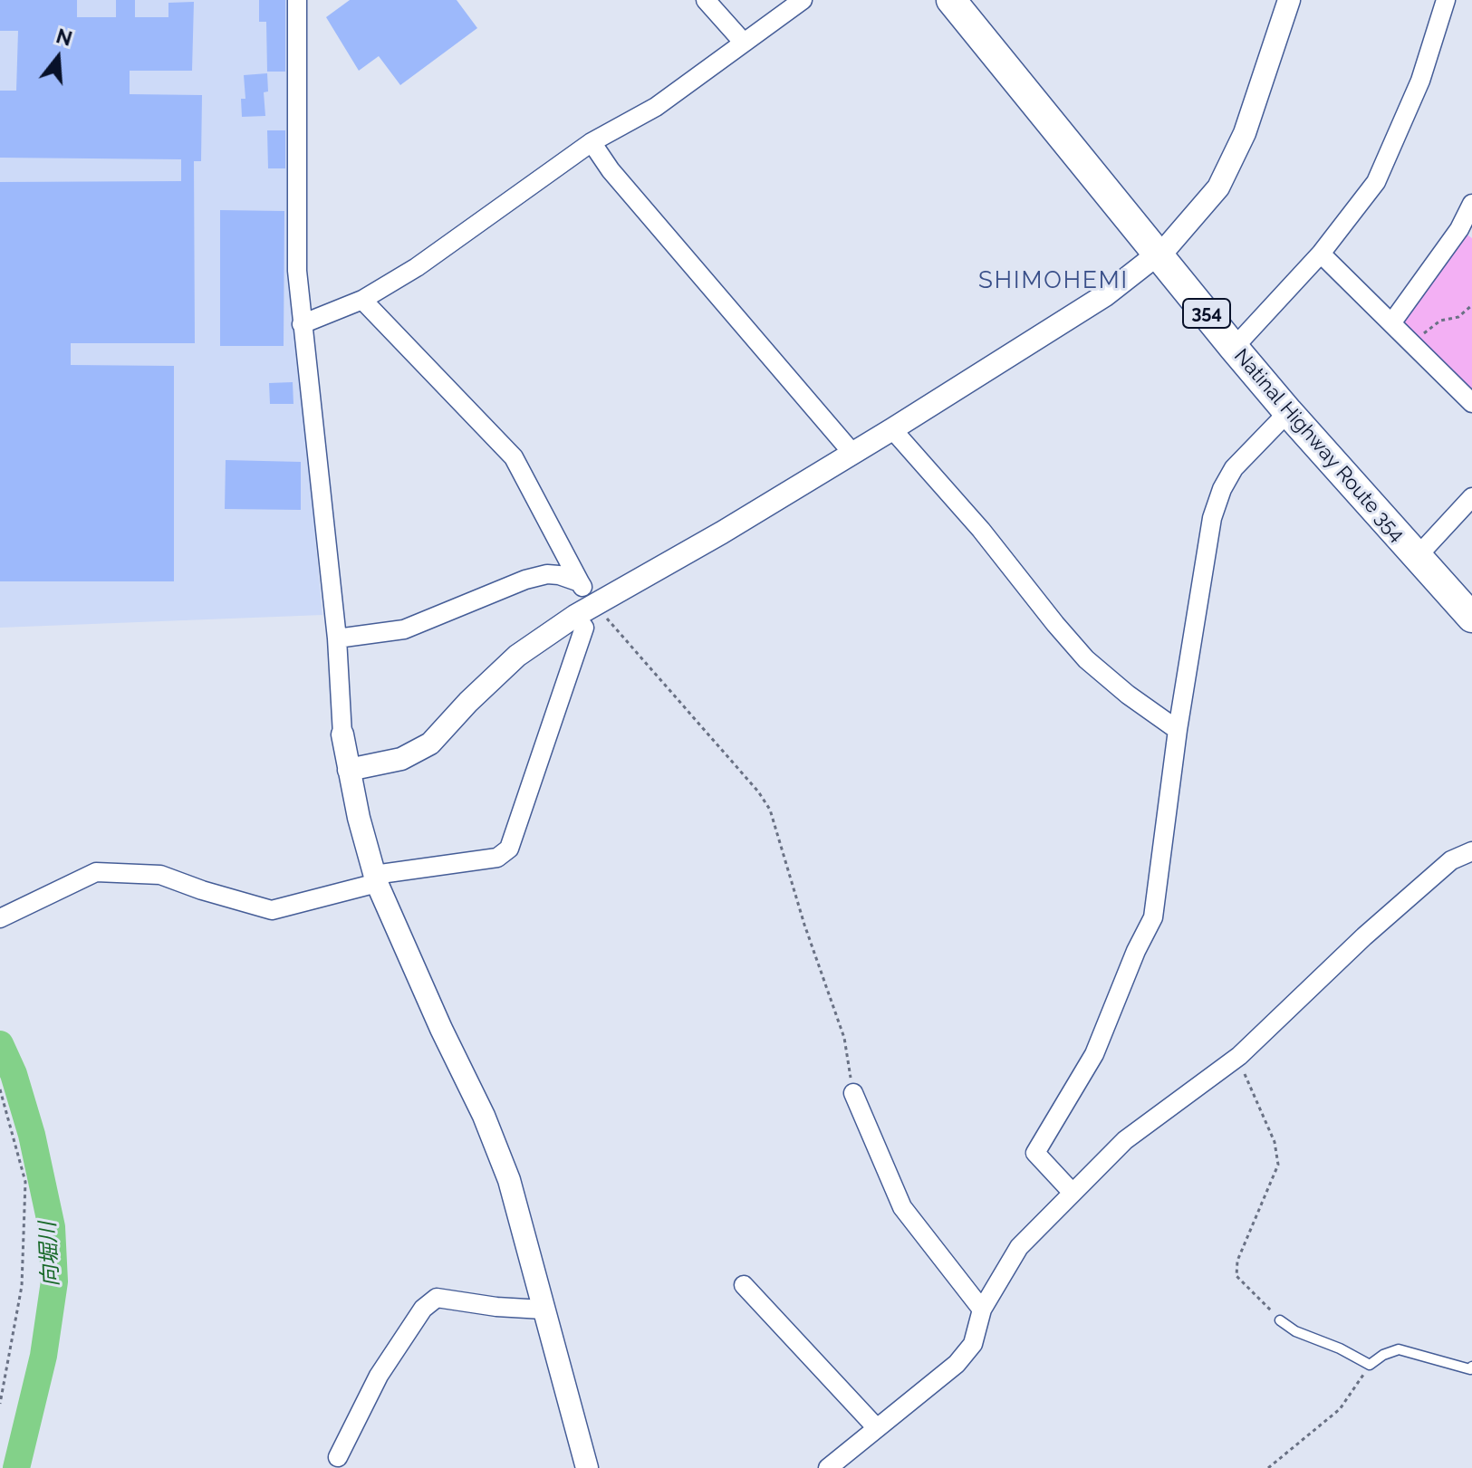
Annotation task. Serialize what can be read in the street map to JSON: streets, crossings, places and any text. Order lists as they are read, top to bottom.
{
  "streets": {
    "highway": ["354", "Natinal Highway Route 354"]
  },
  "districts": ["SHIMOHEMI"],
  "water": ["向堀川"],
  "north": "top"
}
